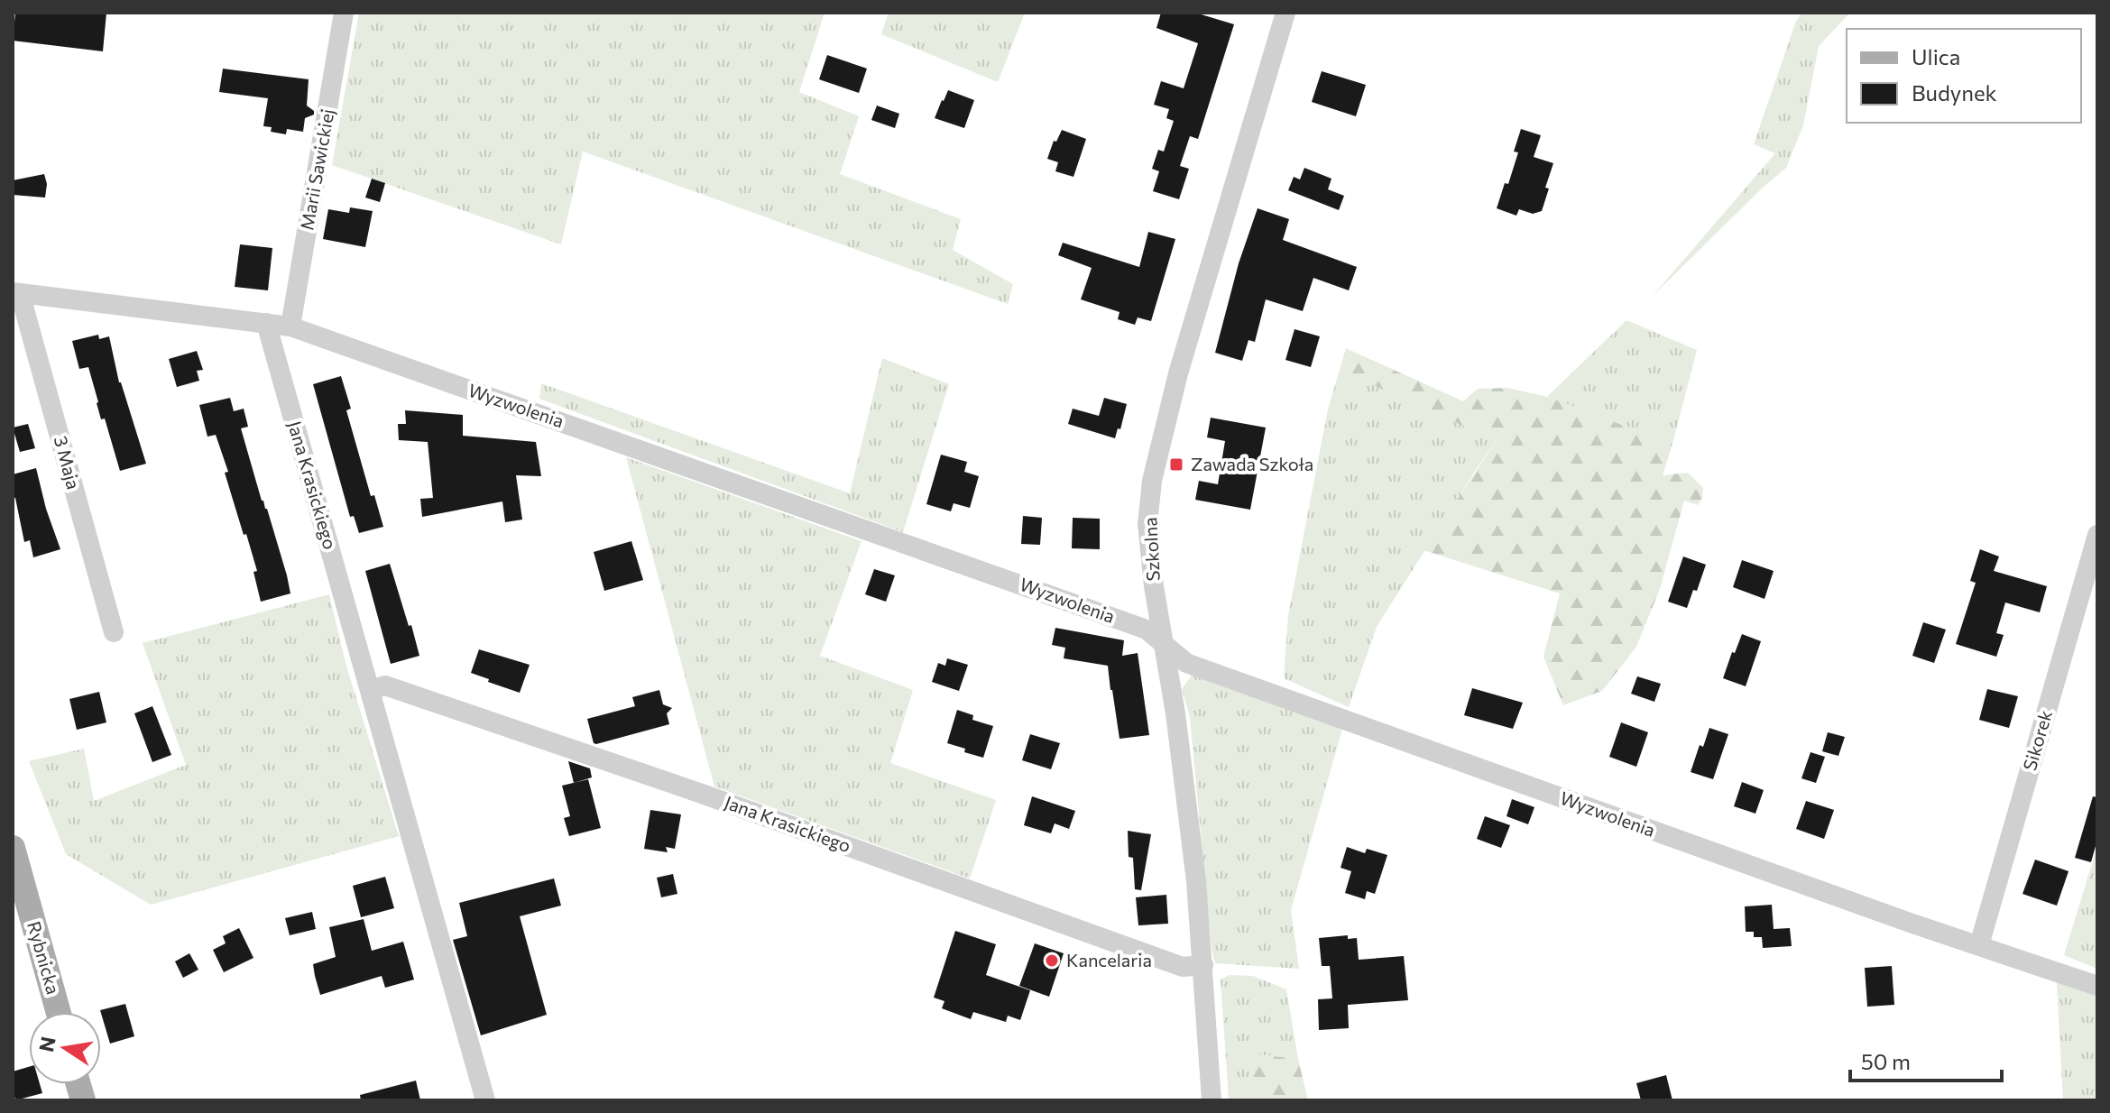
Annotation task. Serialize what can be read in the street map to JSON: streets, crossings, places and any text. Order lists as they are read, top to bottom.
{
  "streets": {
    "main road": ["Rybnicka"],
    "street": [
      "Marii Sawickiej",
      "Wyzwolenia",
      "3 Maja",
      "Jana Krasickiego",
      "Szkolna",
      "Sikorek"
    ]
  },
  "crossings": [
    ["Marii Sawickiej", "Wyzwolenia"],
    ["Wyzwolenia", "3 Maja"],
    ["Wyzwolenia", "Jana Krasickiego"],
    ["Wyzwolenia", "Szkolna"],
    ["Wyzwolenia", "Sikorek"],
    ["Jana Krasickiego", "Szkolna"]
  ],
  "places": {
    "transit": ["Zawada Szkoła"],
    "other": ["Kancelaria"]
  },
  "legend": ["Ulica", "Budynek"],
  "scale_bar": "50 m",
  "north": "left"
}
